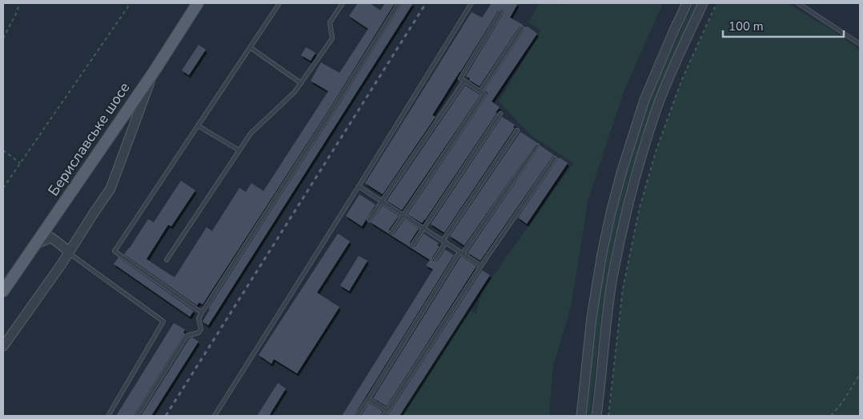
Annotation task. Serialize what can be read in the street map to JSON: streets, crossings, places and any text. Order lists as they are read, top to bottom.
{
  "streets": {
    "main road": ["Бериславське шосе"]
  },
  "scale_bar": "100 m"
}
